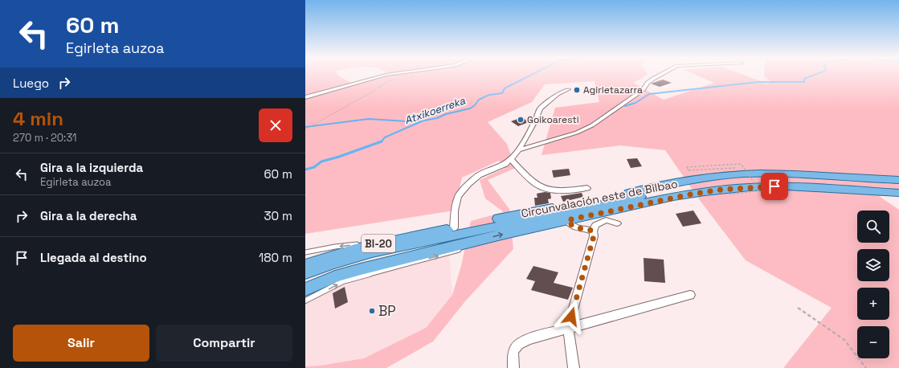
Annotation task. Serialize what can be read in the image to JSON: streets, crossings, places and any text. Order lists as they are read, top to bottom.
{
  "streets": {
    "main road": ["Circunvalación este de Bilbao", "BI-20"]
  },
  "water": ["Atxikoerreka"],
  "places": ["Agirletazarra", "Goikoaresti", "BP"],
  "page": {
    "turn": ["60 m", "Egirleta auzoa"],
    "then": "Luego",
    "heading": ["4 min", "270 m · 20:31"],
    "list": [
      {
        "name": "Gira a la izquierda",
        "note": "Egirleta auzoa",
        "value": "60 m"
      },
      {
        "name": "Gira a la derecha",
        "value": "30 m"
      },
      {
        "name": "Llegada al destino",
        "value": "180 m"
      }
    ],
    "map_buttons": ["+", "−"],
    "buttons": ["Salir", "Compartir"]
  }
}
